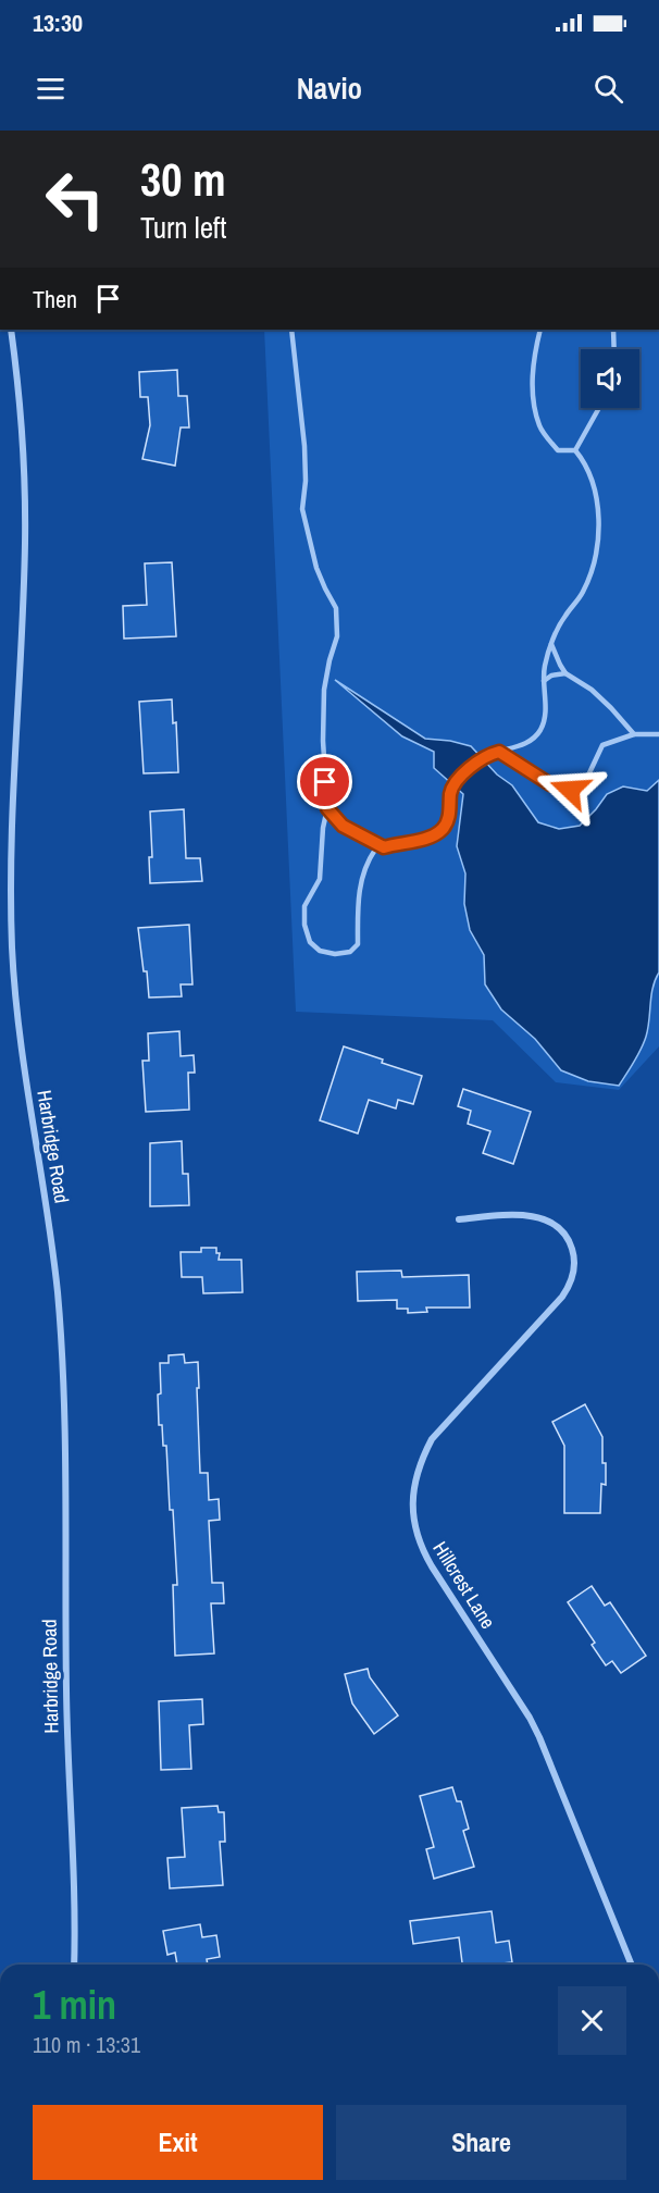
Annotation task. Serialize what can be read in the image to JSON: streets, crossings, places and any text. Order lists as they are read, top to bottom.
{
  "streets": {
    "street": ["Harbridge Road", "Hillcrest Lane"]
  },
  "page": {
    "status": "13:30",
    "header": "Navio",
    "turn": ["30 m", "Turn left"],
    "then": "Then",
    "heading": ["1 min", "110 m · 13:31"],
    "buttons": ["Exit", "Share"]
  }
}
